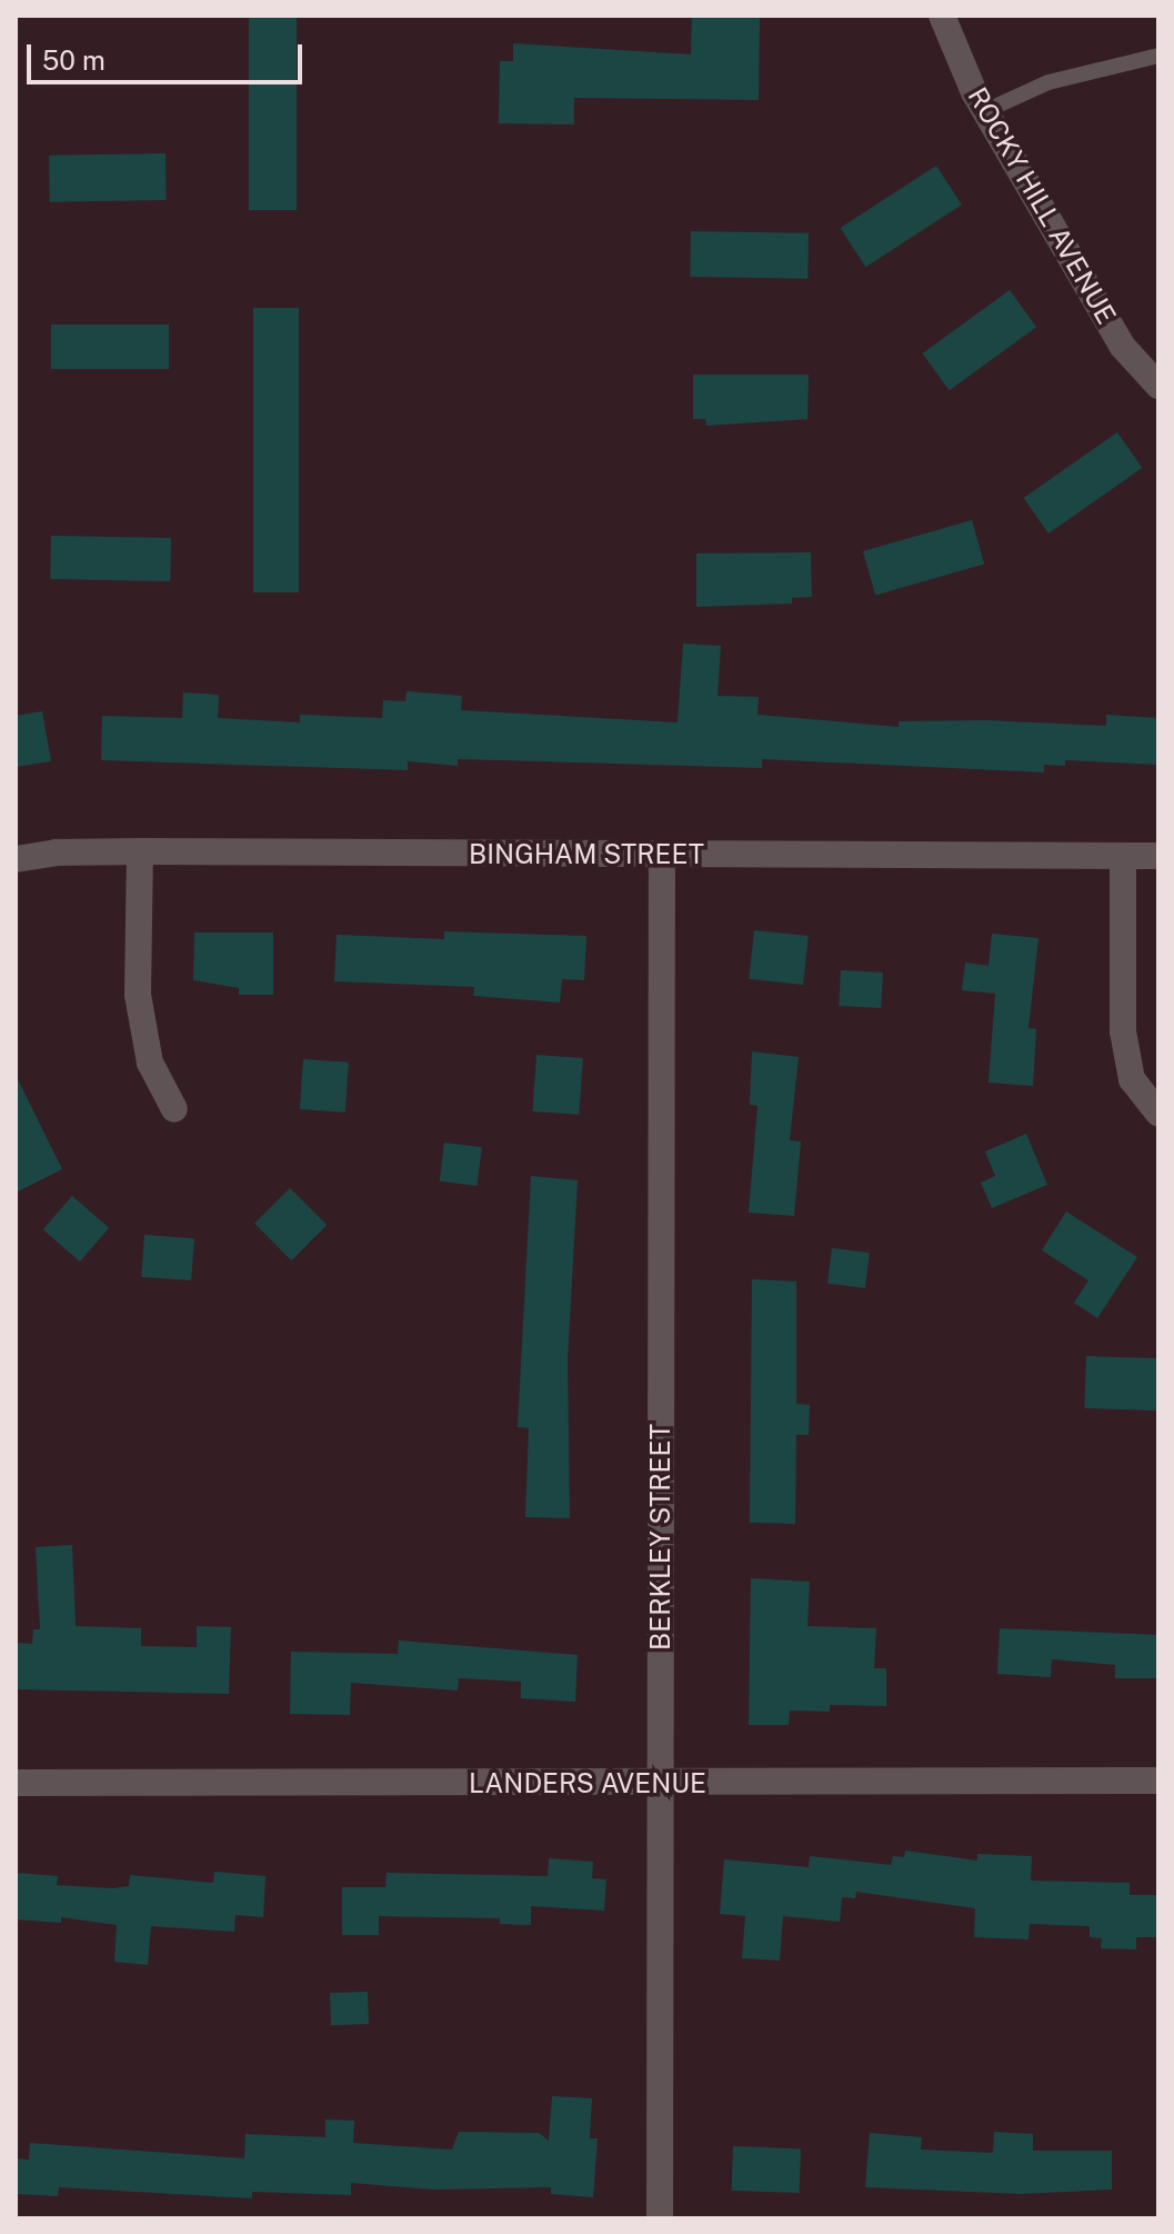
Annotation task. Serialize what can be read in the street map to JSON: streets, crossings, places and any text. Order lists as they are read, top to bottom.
{
  "streets": {
    "street": [
      "ROCKY HILL AVENUE",
      "BINGHAM STREET",
      "BERKLEY STREET",
      "LANDERS AVENUE"
    ]
  },
  "crossings": [
    ["BINGHAM STREET", "BERKLEY STREET"],
    ["BERKLEY STREET", "LANDERS AVENUE"]
  ],
  "scale_bar": "50 m"
}
